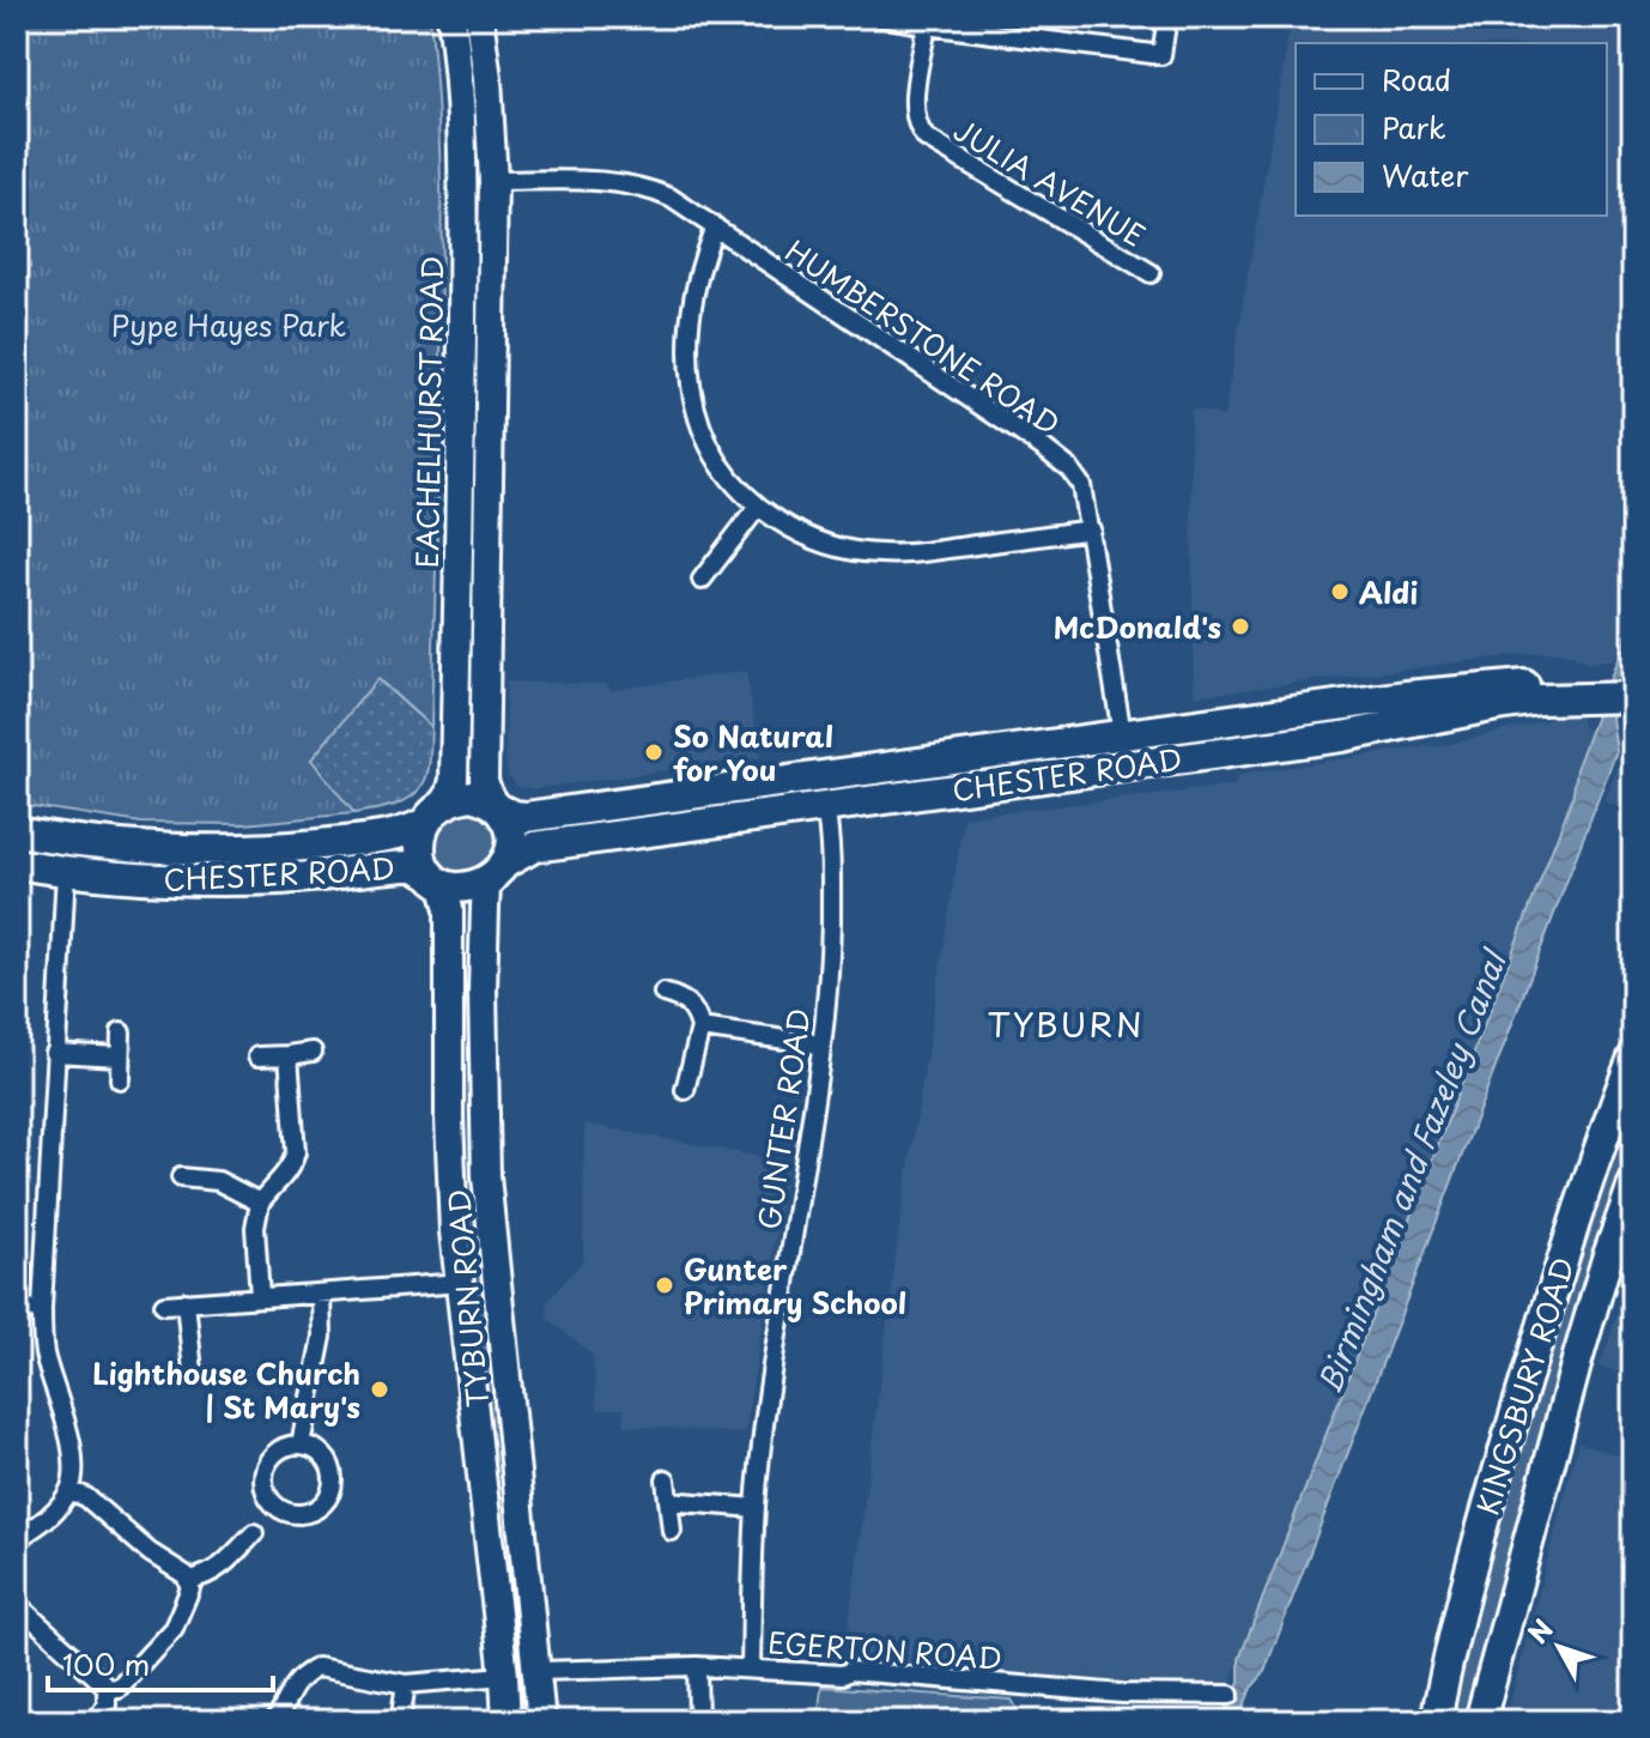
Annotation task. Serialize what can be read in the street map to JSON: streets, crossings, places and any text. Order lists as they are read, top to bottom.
{
  "streets": {
    "highway": ["CHESTER ROAD", "KINGSBURY ROAD"],
    "main road": ["EACHELHURST ROAD", "TYBURN ROAD"],
    "street": [
      "JULIA AVENUE",
      "HUMBERSTONE ROAD",
      "GUNTER ROAD",
      "EGERTON ROAD"
    ]
  },
  "crossings": [
    ["HUMBERSTONE ROAD", "CHESTER ROAD"],
    ["EACHELHURST ROAD", "CHESTER ROAD"],
    ["EACHELHURST ROAD", "TYBURN ROAD"],
    ["CHESTER ROAD", "GUNTER ROAD"],
    ["CHESTER ROAD", "TYBURN ROAD"],
    ["GUNTER ROAD", "EGERTON ROAD"],
    ["TYBURN ROAD", "EGERTON ROAD"]
  ],
  "districts": ["TYBURN"],
  "water": ["Birmingham and Fazeley Canal"],
  "parks": ["Pype Hayes Park"],
  "places": [
    "Aldi",
    "McDonald's",
    "So Natural for You",
    "Gunter Primary School",
    "Lighthouse Church | St Mary's"
  ],
  "legend": ["Road", "Park", "Water"],
  "scale_bar": "100 m",
  "north": "top left"
}
